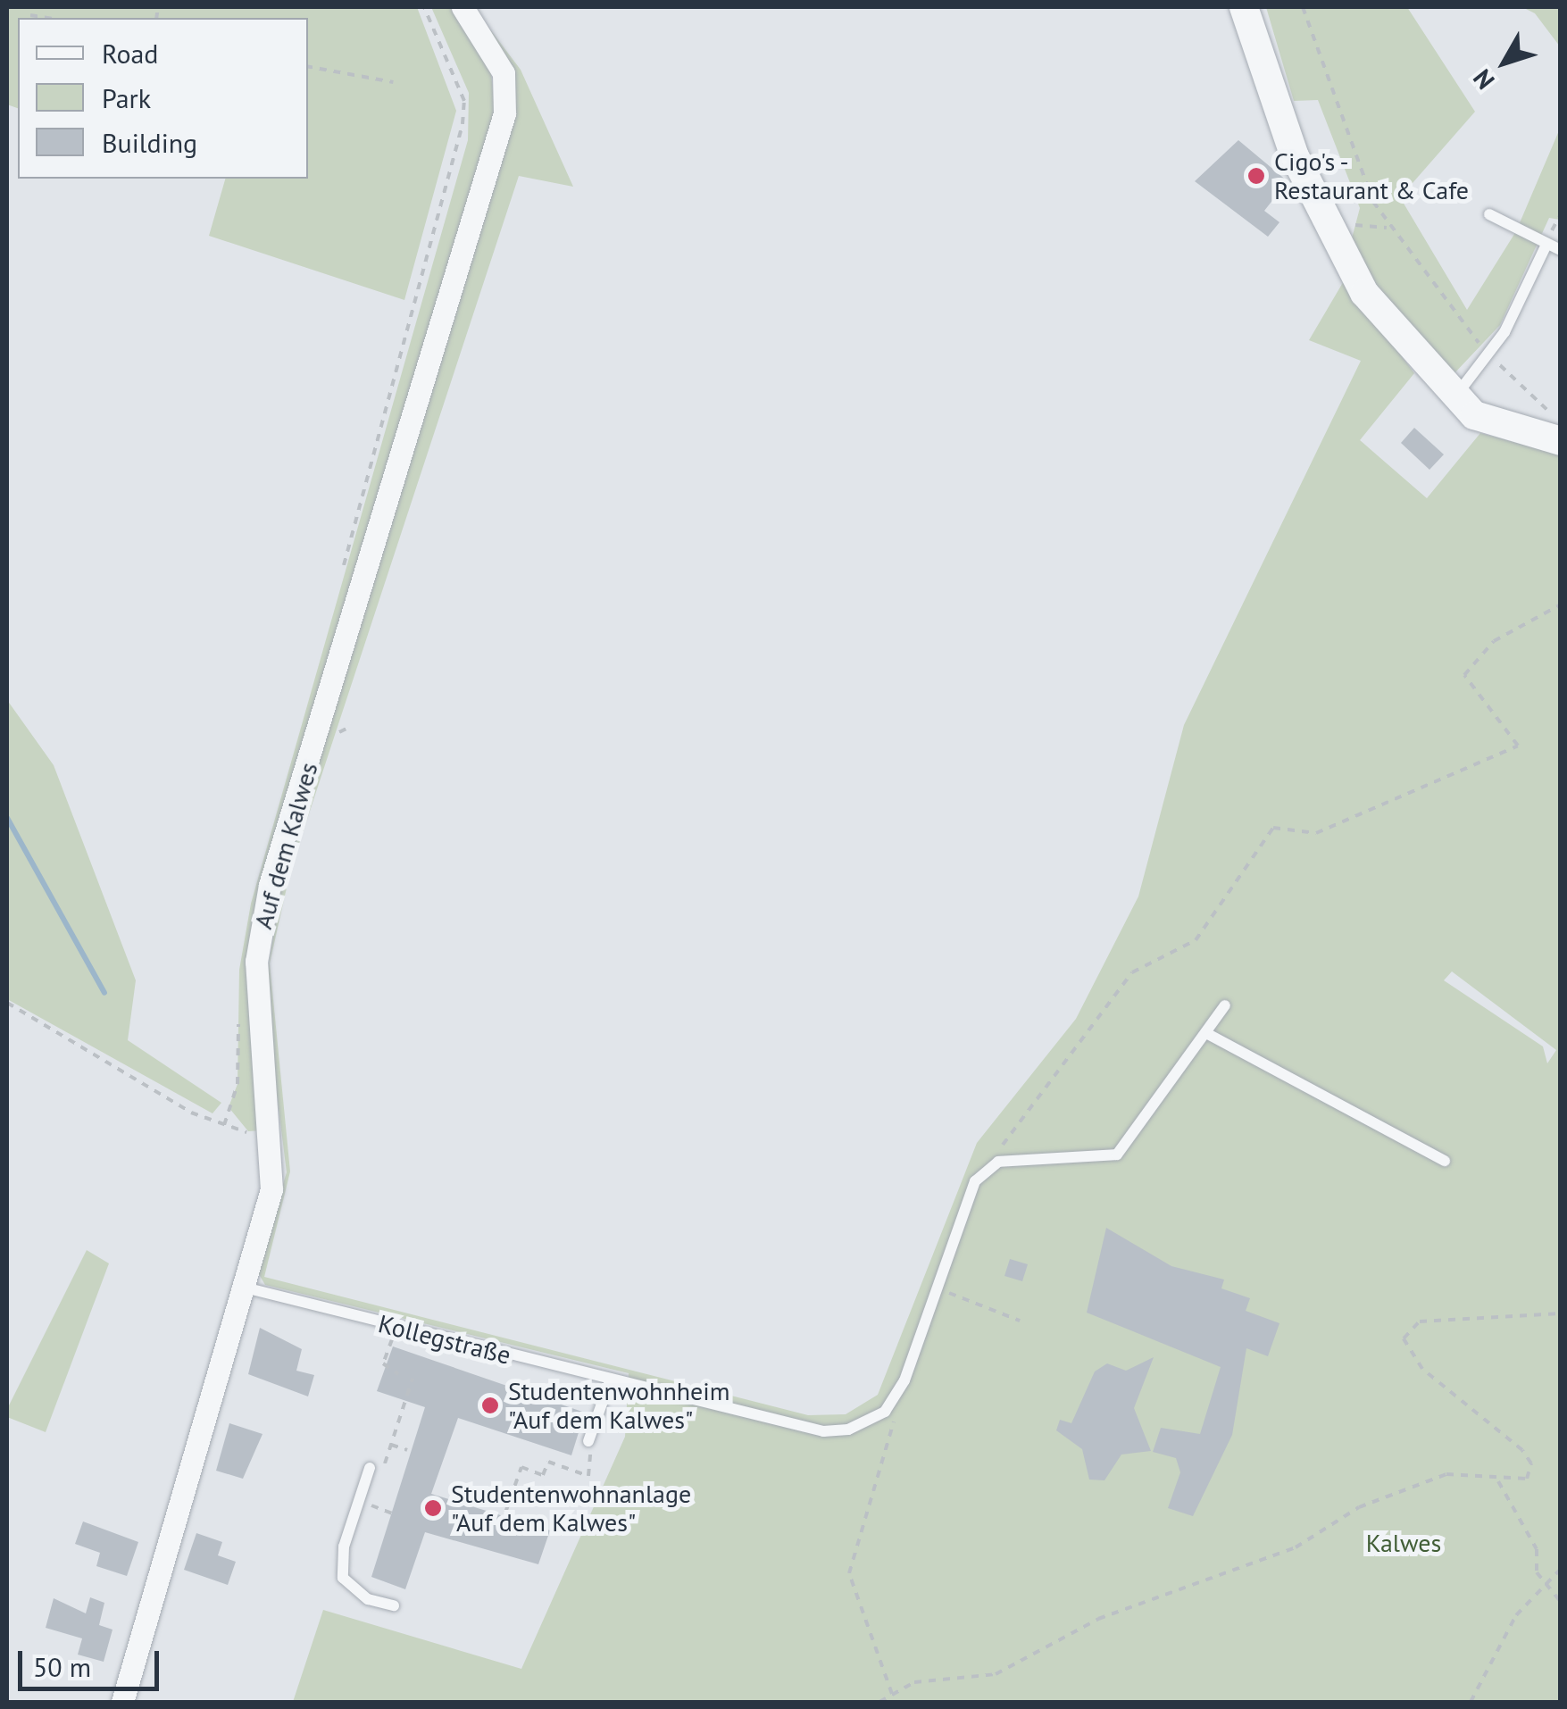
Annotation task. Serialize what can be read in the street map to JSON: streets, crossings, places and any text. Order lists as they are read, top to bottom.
{
  "streets": {
    "street": ["Auf dem Kalwes"],
    "lane": ["Kollegstraße"]
  },
  "crossings": [
    ["Auf dem Kalwes", "Kollegstraße"]
  ],
  "parks": ["Kalwes"],
  "places": ["Cigo's - Restaurant & Cafe", "Studentenwohnheim \"Auf dem Kalwes\"", "Studentenwohnanlage \"Auf dem Kalwes\""],
  "legend": ["Road", "Park", "Building"],
  "scale_bar": "50 m",
  "north": "bottom left"
}
